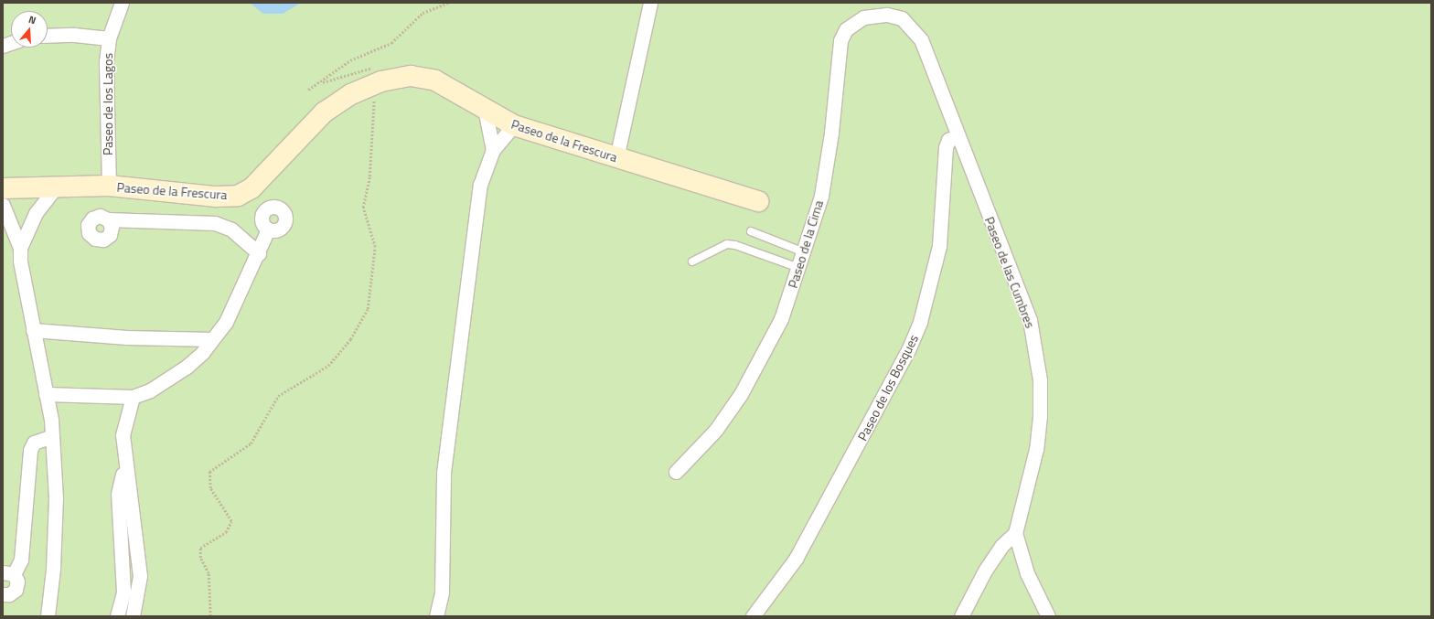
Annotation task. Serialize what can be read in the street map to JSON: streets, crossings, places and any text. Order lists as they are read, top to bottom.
{
  "streets": {
    "street": [
      "Paseo de los Lagos",
      "Paseo de la Frescura",
      "Paseo de la Cima",
      "Paseo de las Cumbres",
      "Paseo de los Bosques"
    ]
  },
  "crossings": [
    ["Paseo de los Lagos", "Paseo de la Frescura"],
    ["Paseo de la Cima", "Paseo de las Cumbres"],
    ["Paseo de las Cumbres", "Paseo de los Bosques"]
  ],
  "north": "top"
}
